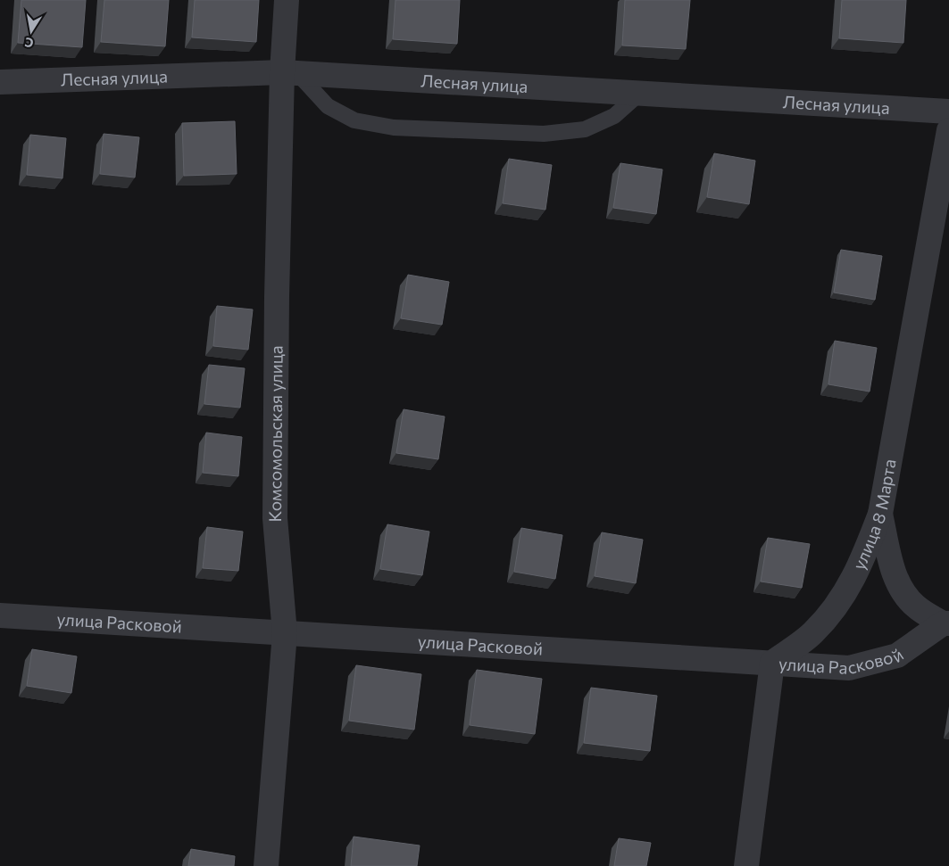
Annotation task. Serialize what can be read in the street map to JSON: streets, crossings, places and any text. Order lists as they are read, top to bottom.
{
  "streets": {
    "street": [
      "Лесная улица",
      "Комсомольская улица",
      "улица 8 Марта",
      "улица Расковой"
    ]
  },
  "crossings": [
    ["Лесная улица", "Комсомольская улица"],
    ["Комсомольская улица", "улица Расковой"],
    ["улица 8 Марта", "улица Расковой"]
  ],
  "north": "bottom"
}
